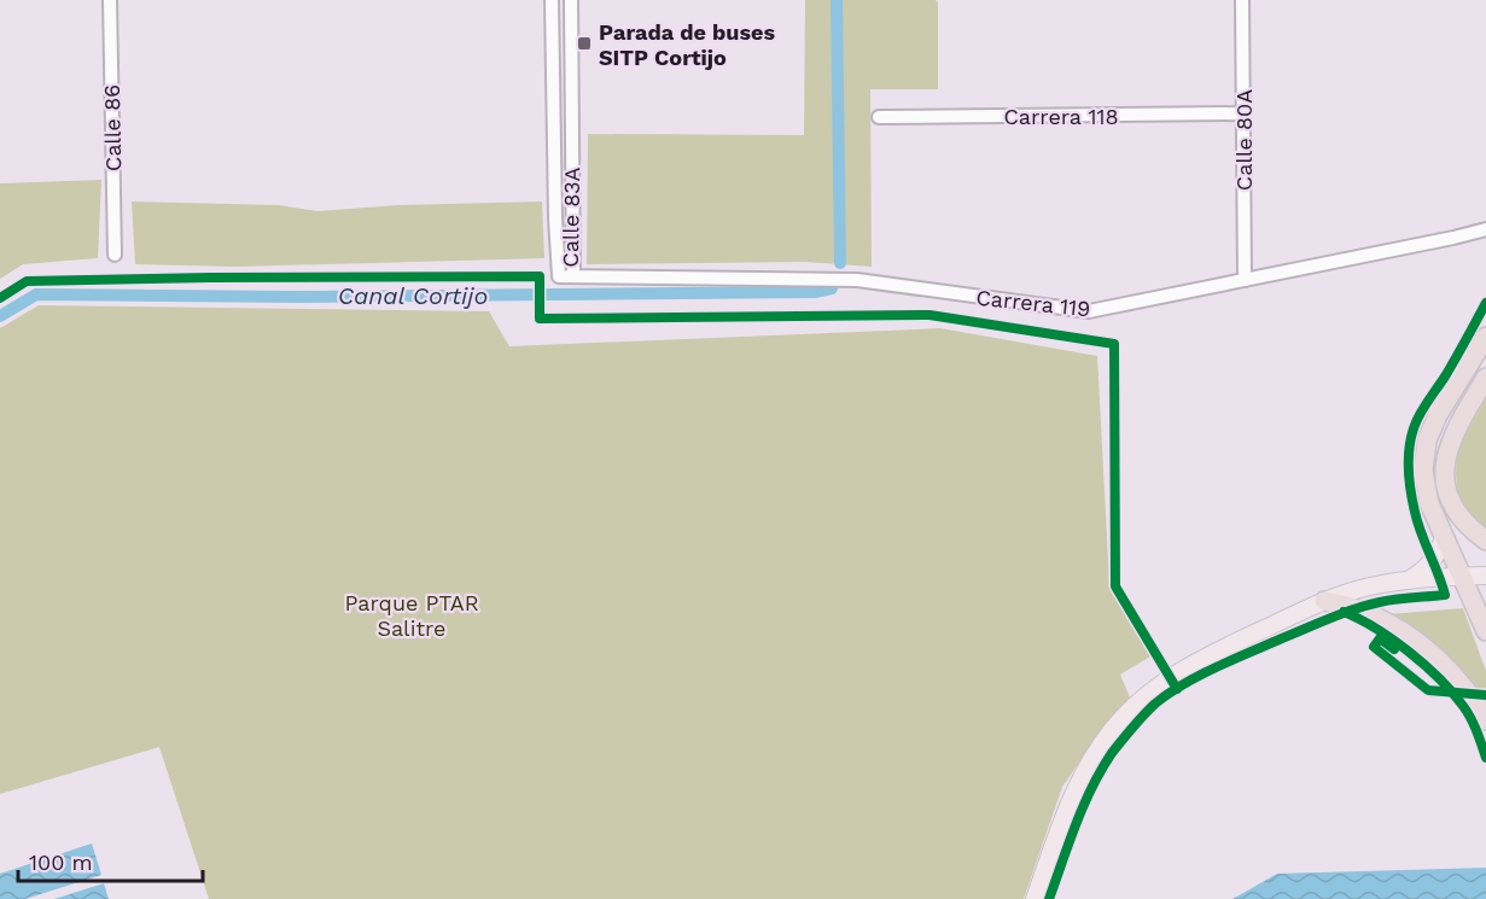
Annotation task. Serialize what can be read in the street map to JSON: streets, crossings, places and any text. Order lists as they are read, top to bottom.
{
  "streets": {
    "street": [
      "Carrera 118",
      "Calle 86",
      "Calle 80A",
      "Calle 83A",
      "Carrera 119"
    ]
  },
  "crossings": [
    ["Carrera 118", "Calle 80A"],
    ["Calle 80A", "Carrera 119"],
    ["Calle 83A", "Carrera 119"]
  ],
  "water": ["Canal Cortijo"],
  "parks": ["Parque PTAR Salitre"],
  "places": {
    "transit": ["Parada de buses SITP Cortijo"]
  },
  "scale_bar": "100 m"
}
